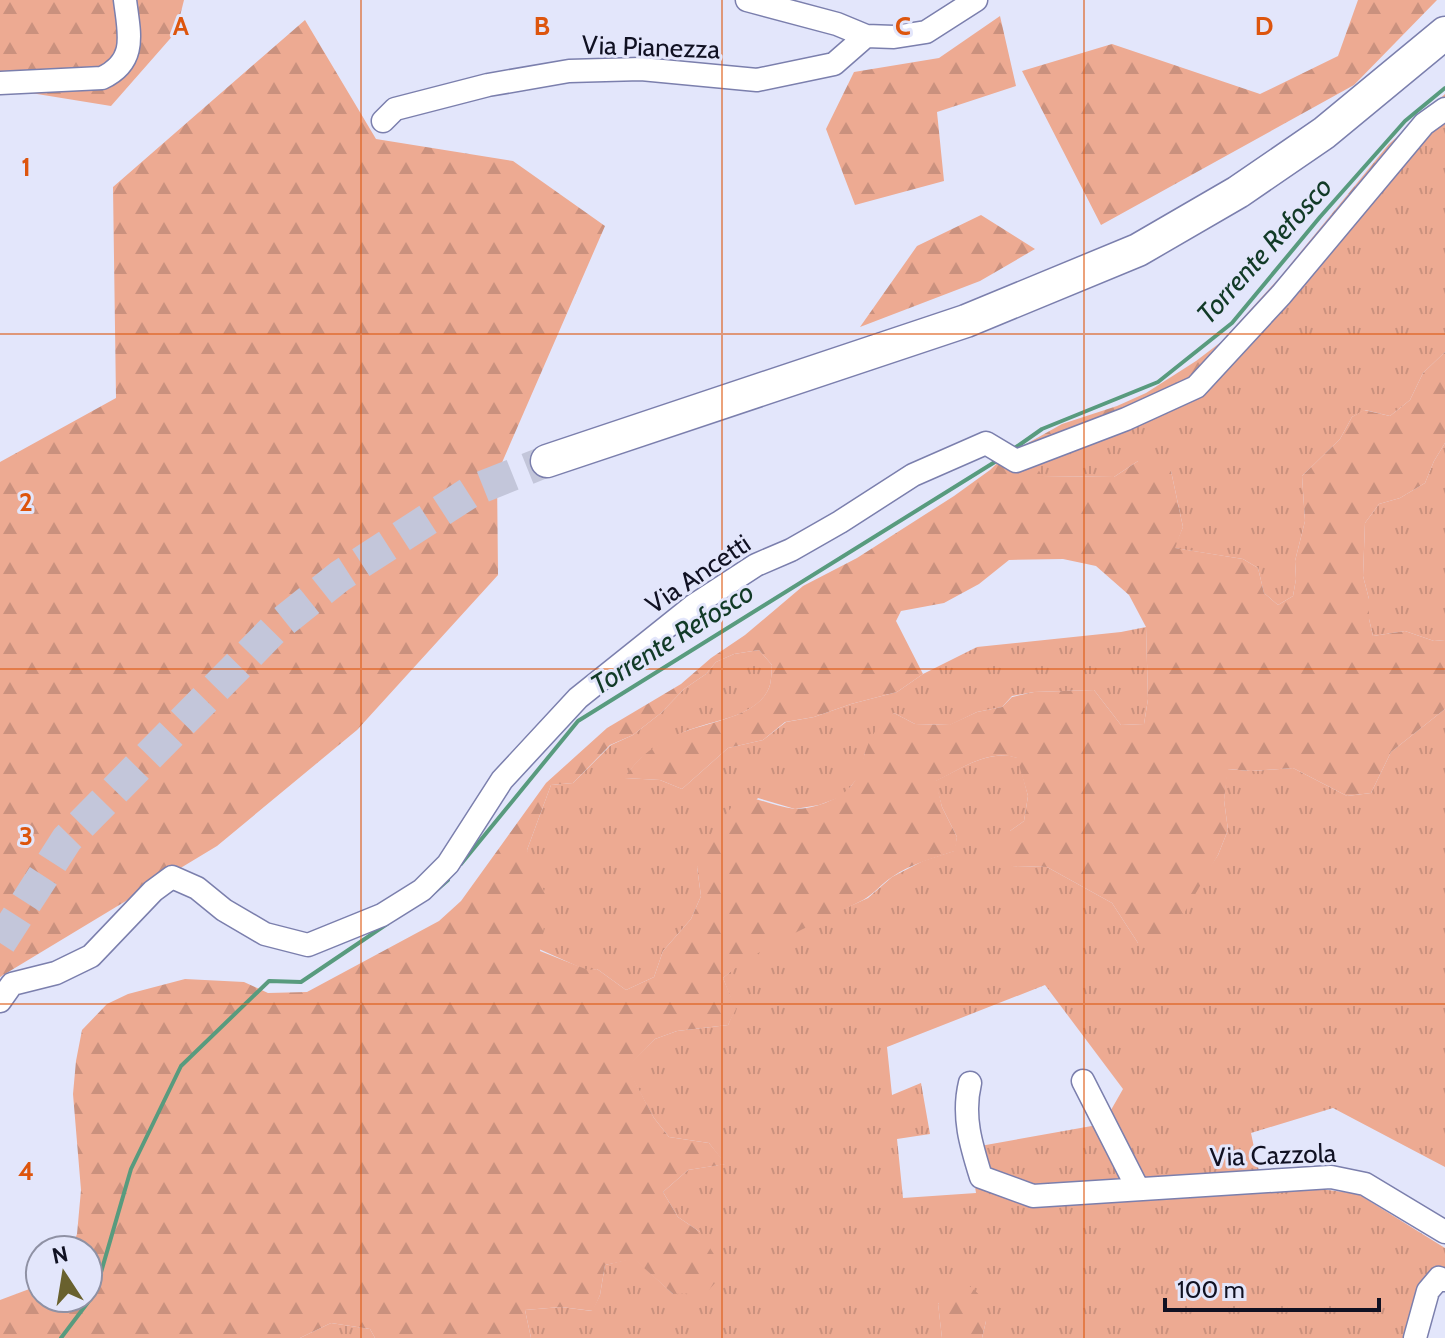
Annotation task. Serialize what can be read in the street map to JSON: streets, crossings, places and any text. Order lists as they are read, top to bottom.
{
  "streets": {
    "street": ["Via Pianezza", "Via Ancetti", "Via Cazzola"]
  },
  "water": ["Torrente Refosco"],
  "scale_bar": "100 m",
  "north": "top",
  "grid": {
    "columns": [
      "A",
      "B",
      "C",
      "D"
    ],
    "rows": [
      "1",
      "2",
      "3",
      "4"
    ]
  }
}
